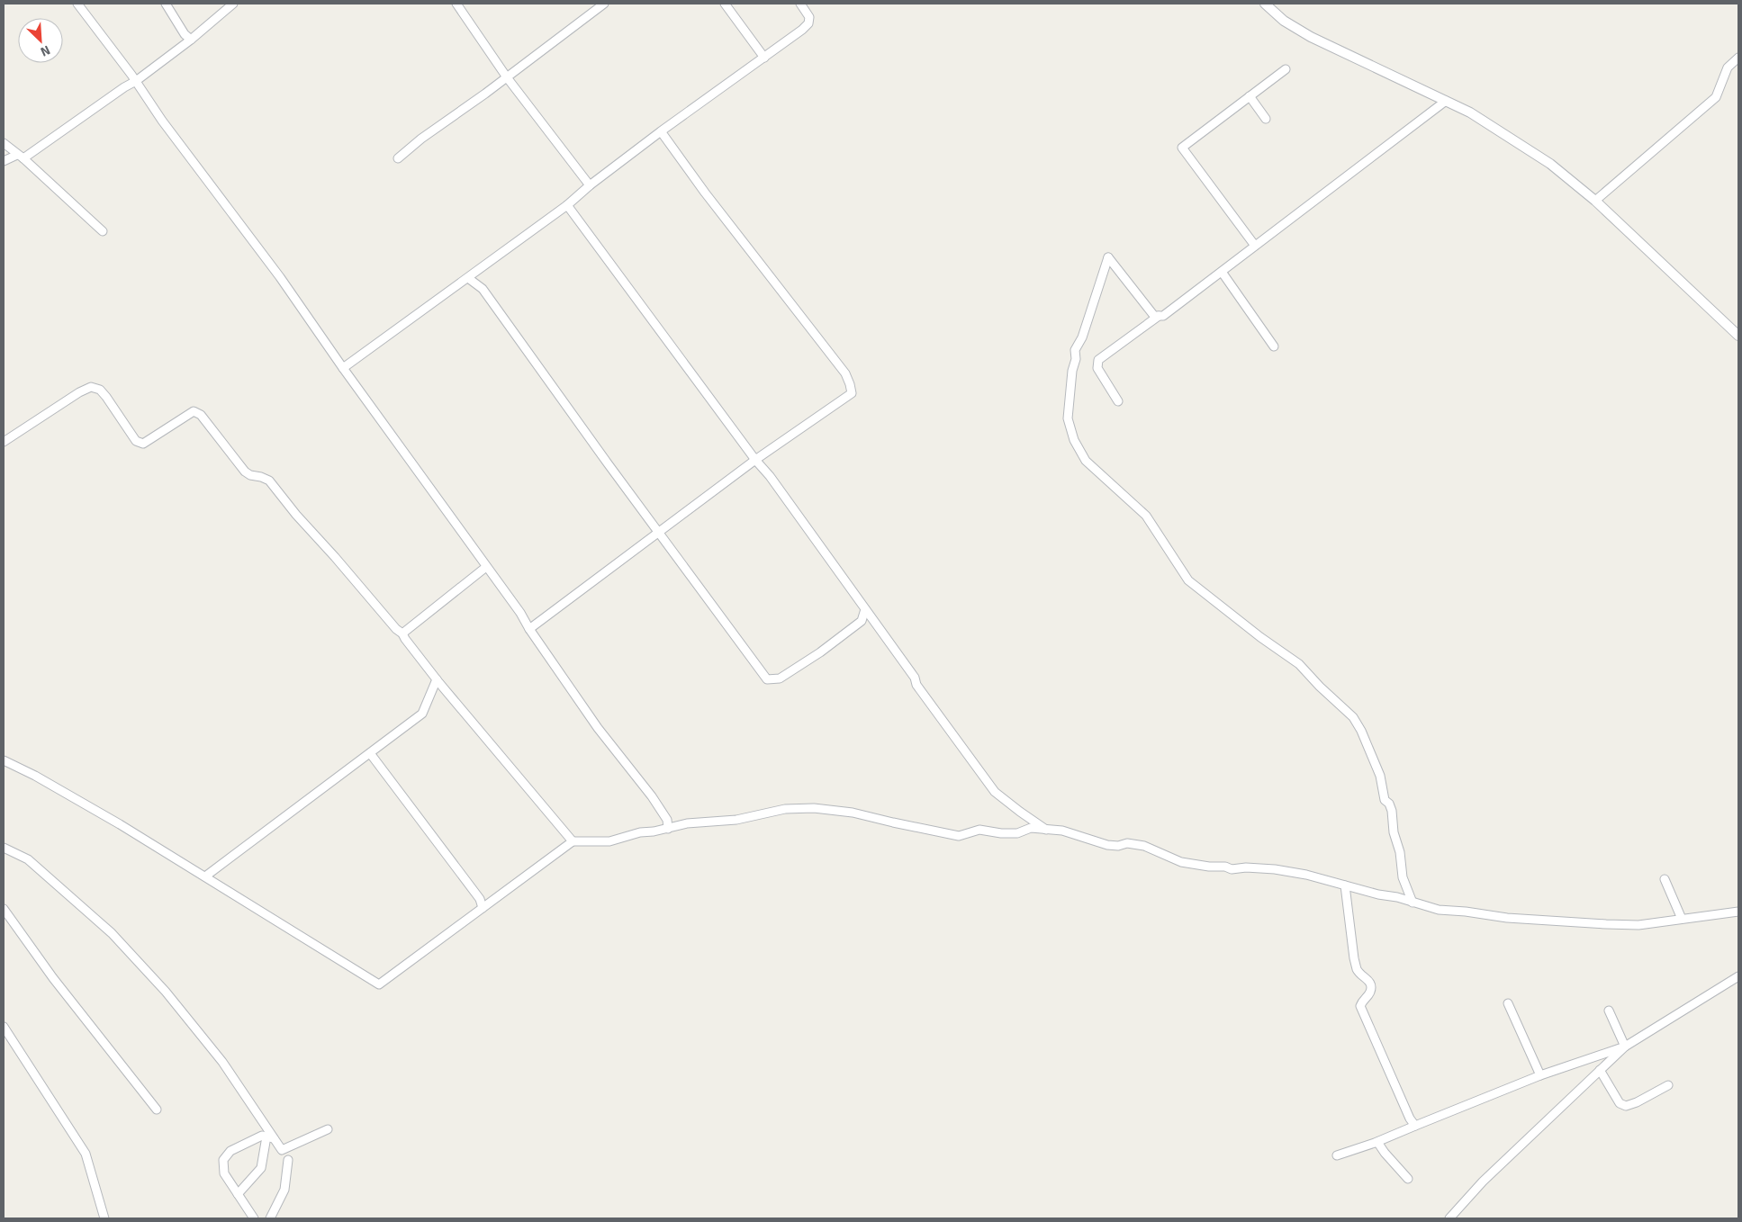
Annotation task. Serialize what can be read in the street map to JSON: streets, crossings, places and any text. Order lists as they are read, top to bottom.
{
  "north": "bottom right"
}
